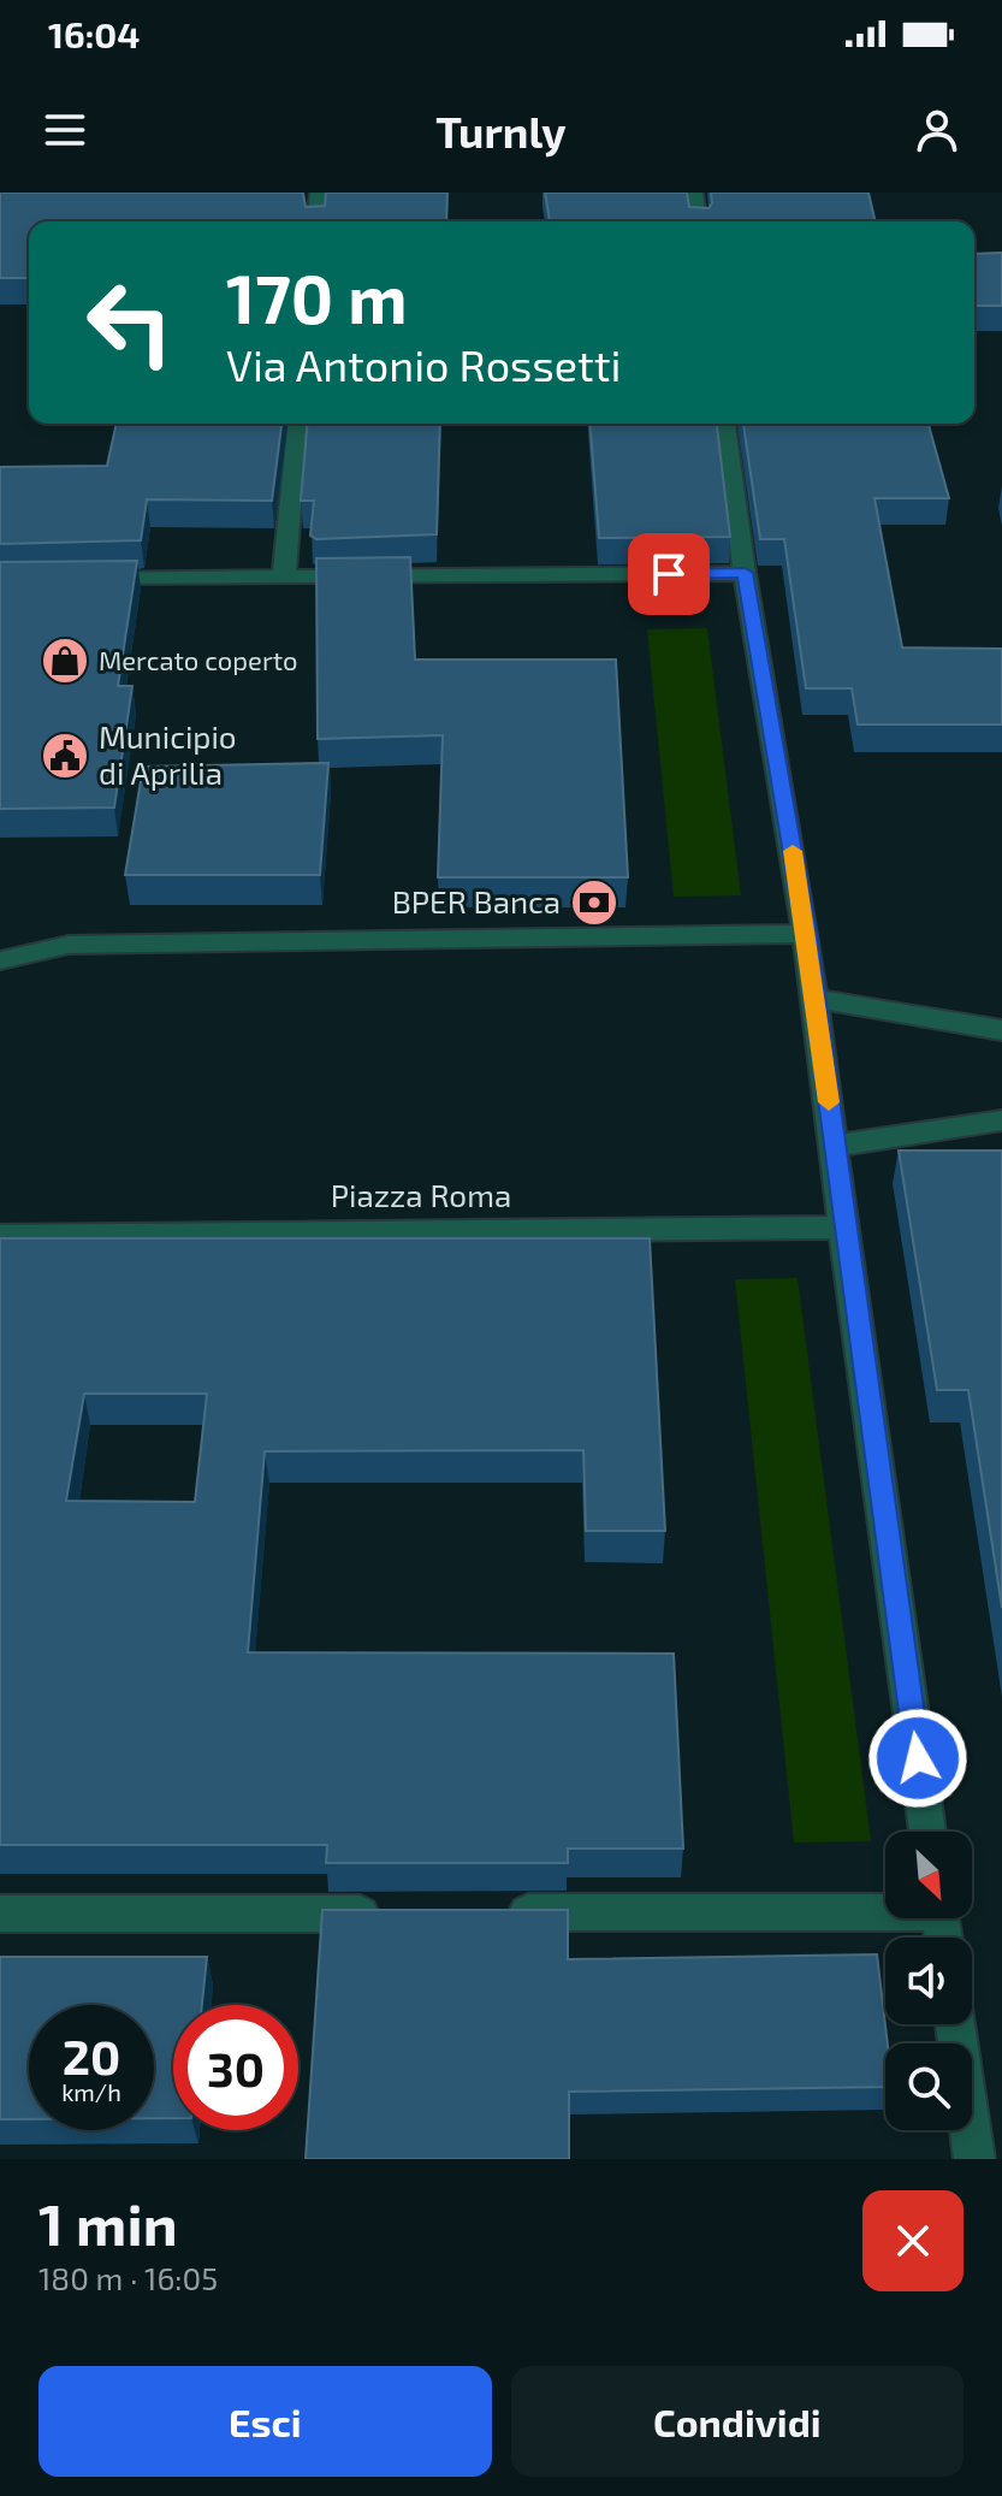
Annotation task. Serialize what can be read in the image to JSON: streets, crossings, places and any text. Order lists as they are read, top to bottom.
{
  "streets": {
    "street": ["Piazza Roma"]
  },
  "places": {
    "shop": ["Mercato coperto"],
    "public building": ["Municipio di Aprilia"],
    "bank": ["BPER Banca"]
  },
  "north": "bottom right",
  "page": {
    "status": "16:04",
    "header": "Turnly",
    "turn": ["170 m", "Via Antonio Rossetti"],
    "speed": "20 km/h",
    "limit": "30",
    "heading": ["1 min", "180 m · 16:05"],
    "buttons": ["Esci", "Condividi"]
  }
}
